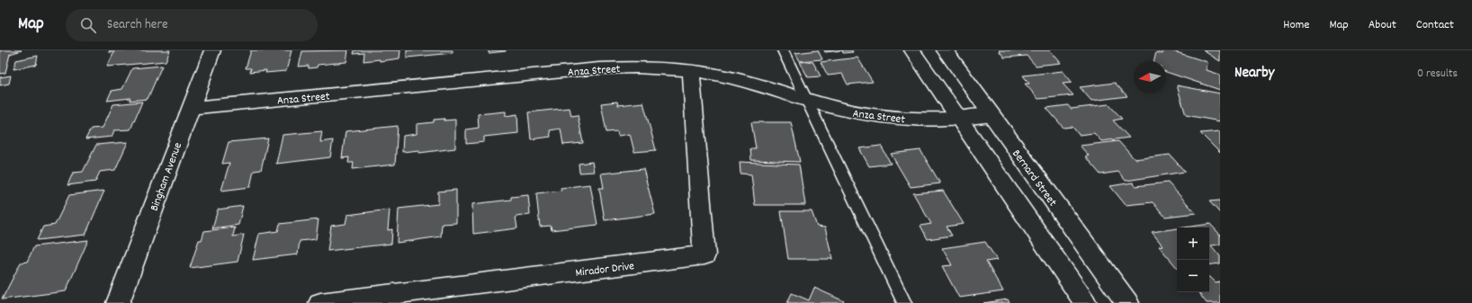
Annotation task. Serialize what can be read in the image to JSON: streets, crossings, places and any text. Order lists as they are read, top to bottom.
{
  "streets": {
    "street": [
      "Anza Street",
      "Bingham Avenue",
      "Bernard Street",
      "Mirador Drive"
    ]
  },
  "crossings": [
    ["Anza Street", "Bingham Avenue"],
    ["Anza Street", "Bernard Street"],
    ["Anza Street", "Mirador Drive"]
  ],
  "north": "left",
  "page": {
    "header": "Map",
    "search": "Search here",
    "nav": [
      "Home",
      "Map",
      "About",
      "Contact"
    ],
    "heading": ["Nearby", "0 results"],
    "map_buttons": ["+", "−"]
  }
}
